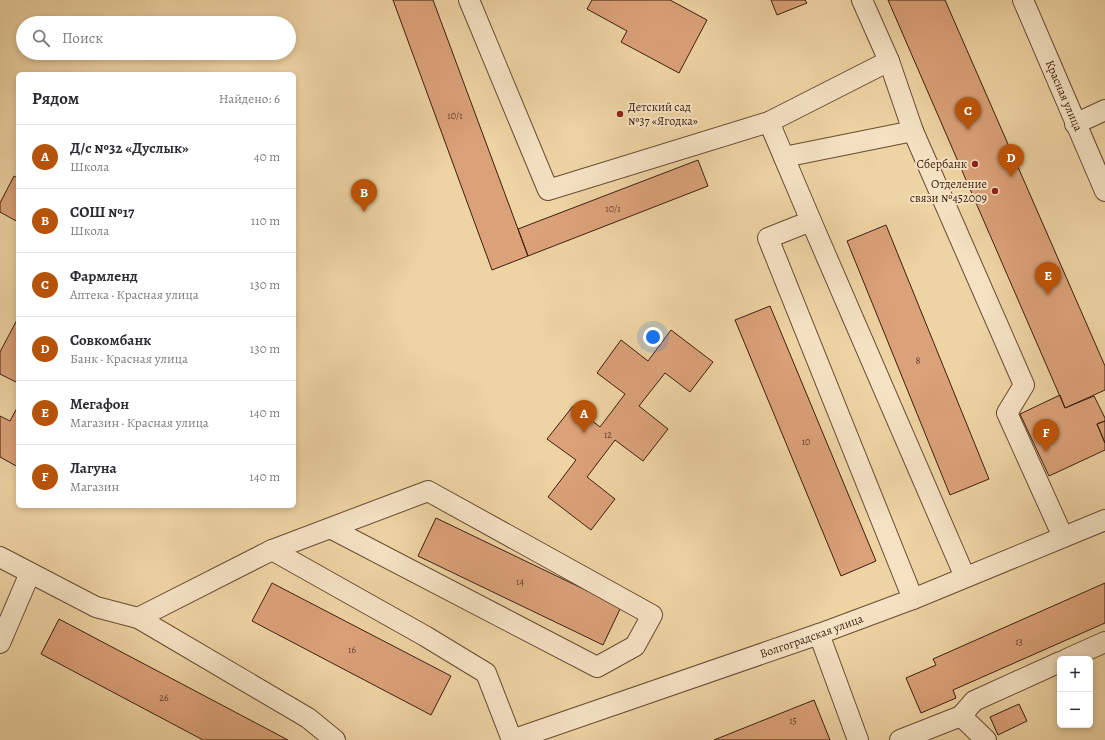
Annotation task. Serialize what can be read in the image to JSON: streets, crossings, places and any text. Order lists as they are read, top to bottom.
{
  "streets": {
    "street": ["Красная улица", "Волгоградская улица"]
  },
  "places": ["Детский сад №37 «Ягодка»", "Сбербанк", "Отделение связи №452009"],
  "house_numbers": [
    "10/1",
    "10/1",
    "8",
    "12",
    "10",
    "14",
    "13",
    "16",
    "26",
    "15"
  ],
  "page": {
    "search": "Поиск",
    "heading": ["Рядом", "Найдено: 6"],
    "pins": [
      "C",
      "D",
      "B",
      "E",
      "A",
      "F"
    ],
    "list": [
      {
        "mark": "A",
        "name": "Д/с №32 «Дуслык»",
        "note": "Школа",
        "value": "40 m"
      },
      {
        "mark": "B",
        "name": "СОШ №17",
        "note": "Школа",
        "value": "110 m"
      },
      {
        "mark": "C",
        "name": "Фармленд",
        "note": "Аптека · Красная улица",
        "value": "130 m"
      },
      {
        "mark": "D",
        "name": "Совкомбанк",
        "note": "Банк · Красная улица",
        "value": "130 m"
      },
      {
        "mark": "E",
        "name": "Мегафон",
        "note": "Магазин · Красная улица",
        "value": "140 m"
      },
      {
        "mark": "F",
        "name": "Лагуна",
        "note": "Магазин",
        "value": "140 m"
      }
    ],
    "map_buttons": ["+", "−"]
  }
}
